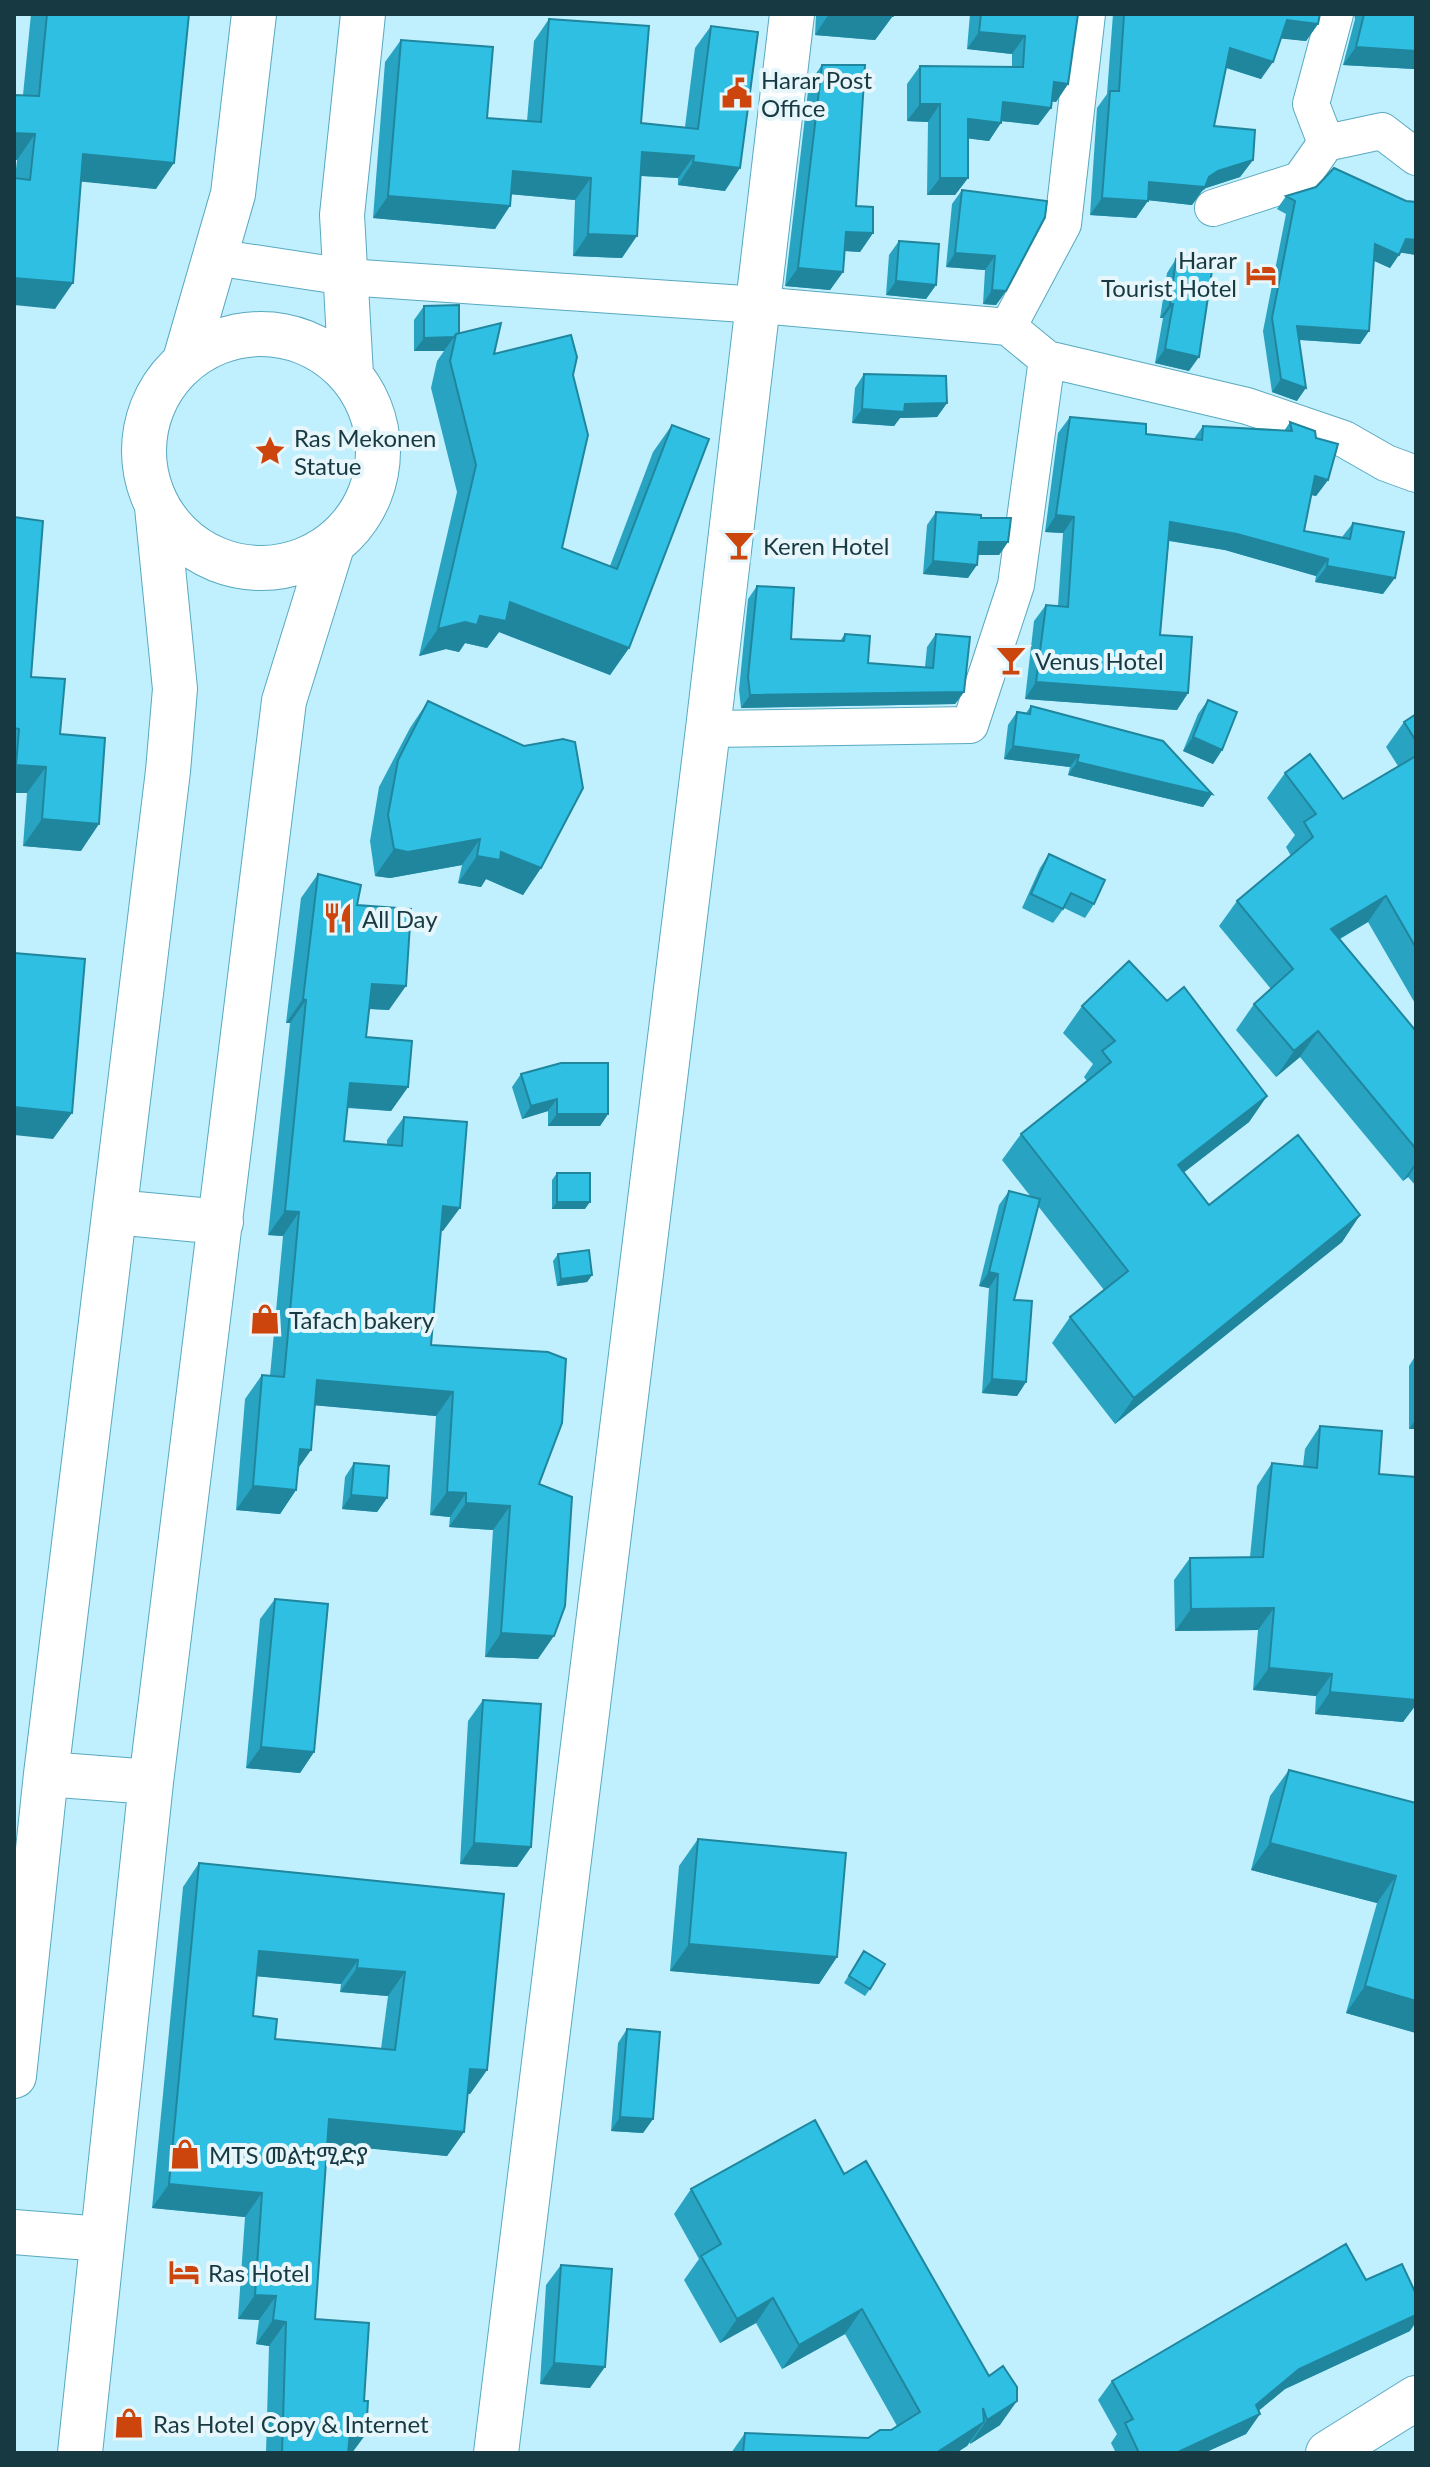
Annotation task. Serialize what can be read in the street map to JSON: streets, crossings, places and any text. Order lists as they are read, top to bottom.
{
  "places": {
    "public building": ["Harar Post Office"],
    "hotel": ["Harar Tourist Hotel", "Ras Hotel"],
    "place": ["Ras Mekonen Statue"],
    "bar": ["Keren Hotel", "Venus Hotel"],
    "restaurant": ["All Day"],
    "shop": ["Tafach bakery", "MTS መልቲሚድያ", "Ras Hotel Copy & Internet"]
  }
}
